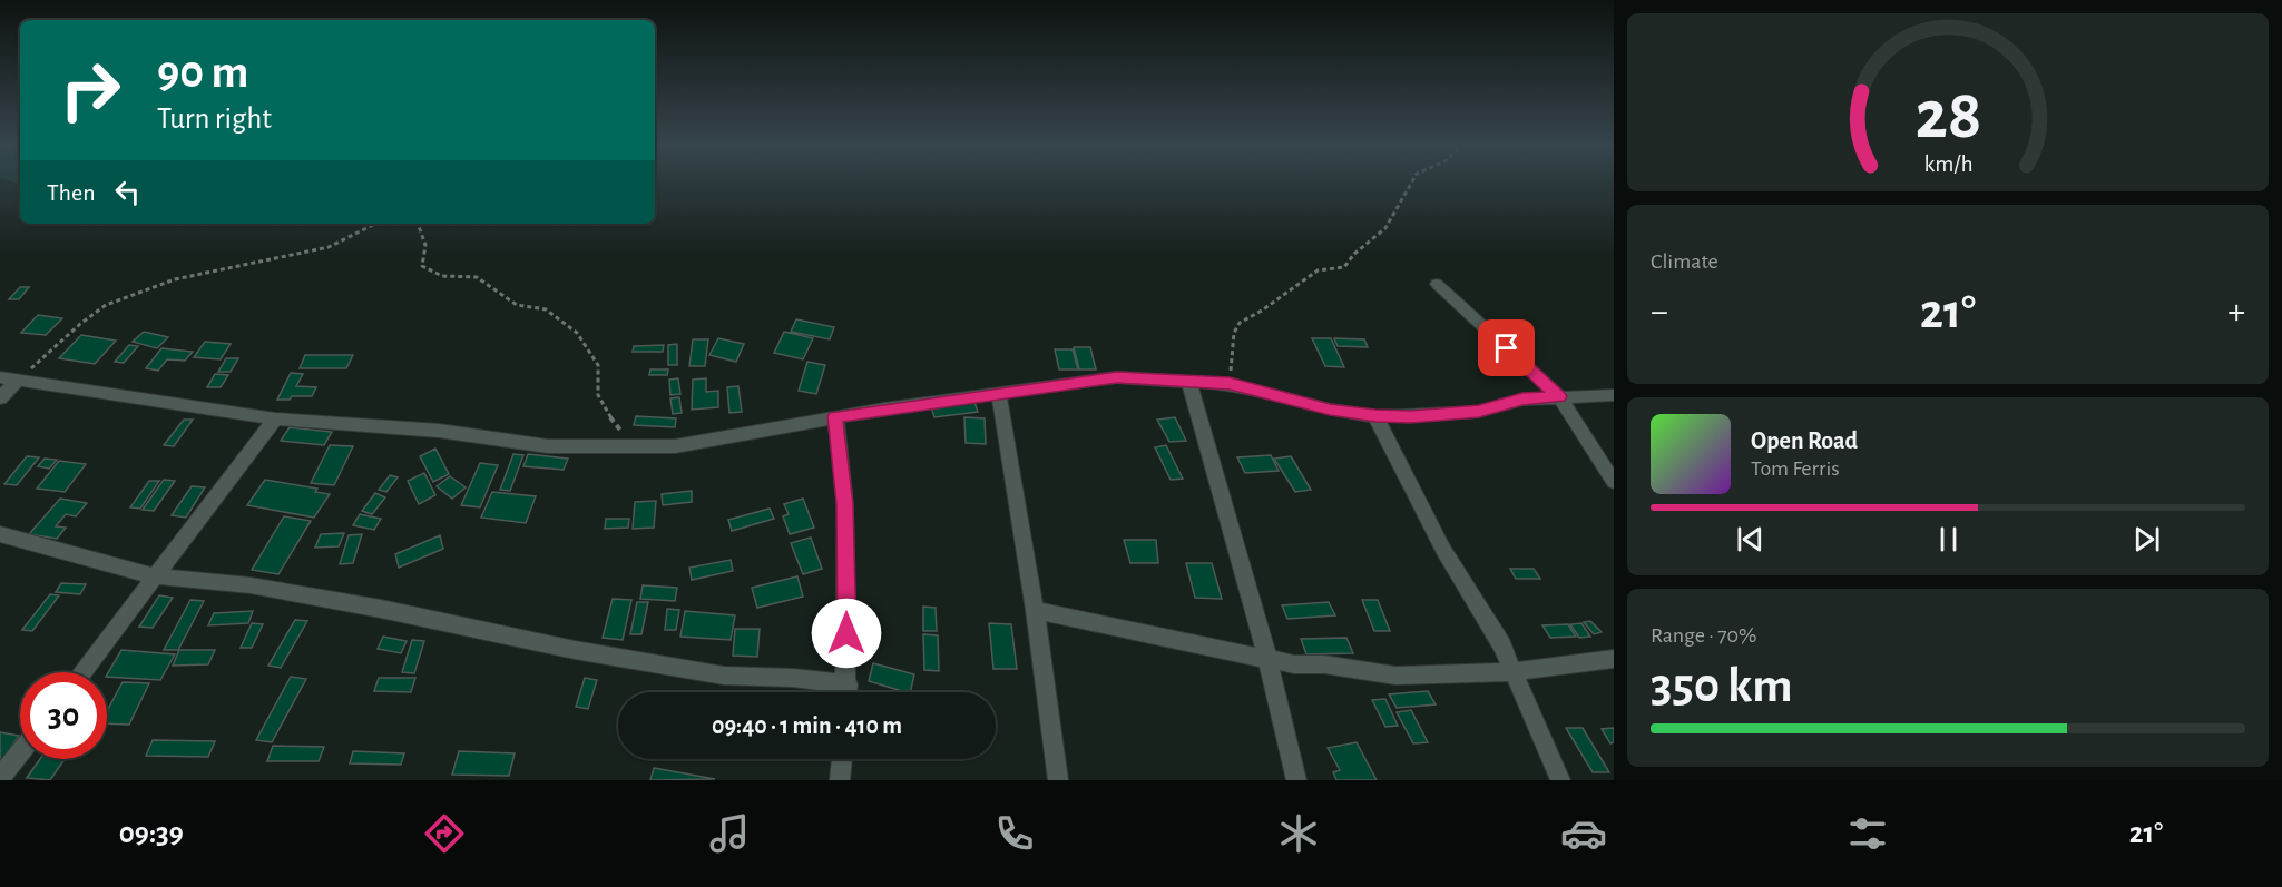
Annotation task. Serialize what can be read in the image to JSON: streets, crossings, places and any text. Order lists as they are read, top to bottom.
{
  "page": {
    "turn": ["90 m", "Turn right"],
    "then": "Then",
    "tile": [
      "Climate",
      ["Range · 70%", "350 km"]
    ],
    "heat": ["−", "21°", "+"],
    "song": ["Open Road", "Tom Ferris"],
    "limit": "30",
    "trip": "09:40 · 1 min · 410 m",
    "tabs": ["09:39", "21°"],
    "gauge": ["28", "km/h"]
  }
}
